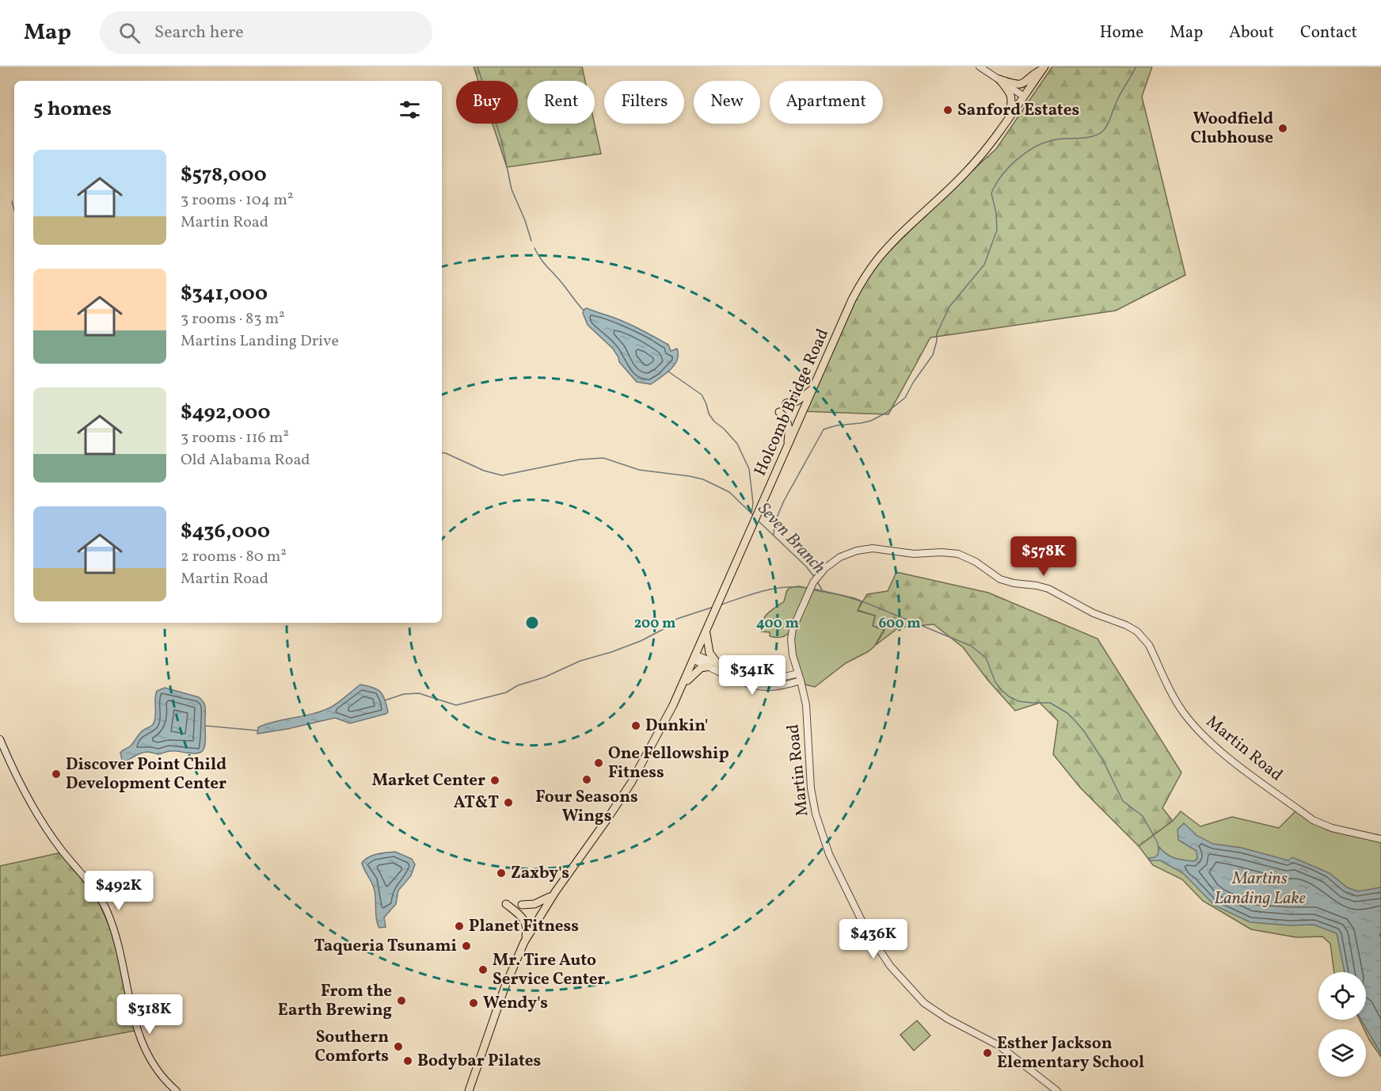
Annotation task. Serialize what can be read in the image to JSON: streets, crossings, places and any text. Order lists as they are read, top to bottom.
{
  "streets": {
    "main road": ["Holcomb Bridge Road"],
    "street": ["Martin Road"]
  },
  "water": ["Seven Branch", "Martins Landing Lake"],
  "places": [
    "Sanford Estates",
    "Woodfield Clubhouse",
    "Dunkin'",
    "One Fellowship Fitness",
    "Discover Point Child Development Center",
    "Four Seasons Wings",
    "Market Center",
    "AT&T",
    "Zaxby's",
    "Planet Fitness",
    "Taqueria Tsunami",
    "Mr. Tire Auto Service Center",
    "From the Earth Brewing",
    "Wendy's",
    "Southern Comforts",
    "Esther Jackson Elementary School",
    "Bodybar Pilates"
  ],
  "page": {
    "header": "Map",
    "search": "Search here",
    "nav": [
      "Home",
      "Map",
      "About",
      "Contact"
    ],
    "chip": [
      "Buy",
      "Rent",
      "Filters",
      "New",
      "Apartment"
    ],
    "heading": "5 homes",
    "list": [
      {
        "name": "$578,000",
        "note": "3 rooms · 104 m² · Martin Road"
      },
      {
        "name": "$341,000",
        "note": "3 rooms · 83 m² · Martins Landing Drive"
      },
      {
        "name": "$492,000",
        "note": "3 rooms · 116 m² · Old Alabama Road"
      },
      {
        "name": "$436,000",
        "note": "2 rooms · 80 m² · Martin Road"
      }
    ],
    "price": [
      "$578K",
      "$341K",
      "$492K",
      "$436K",
      "$318K"
    ]
  },
  "rings": ["200 m", "400 m", "600 m"]
}
